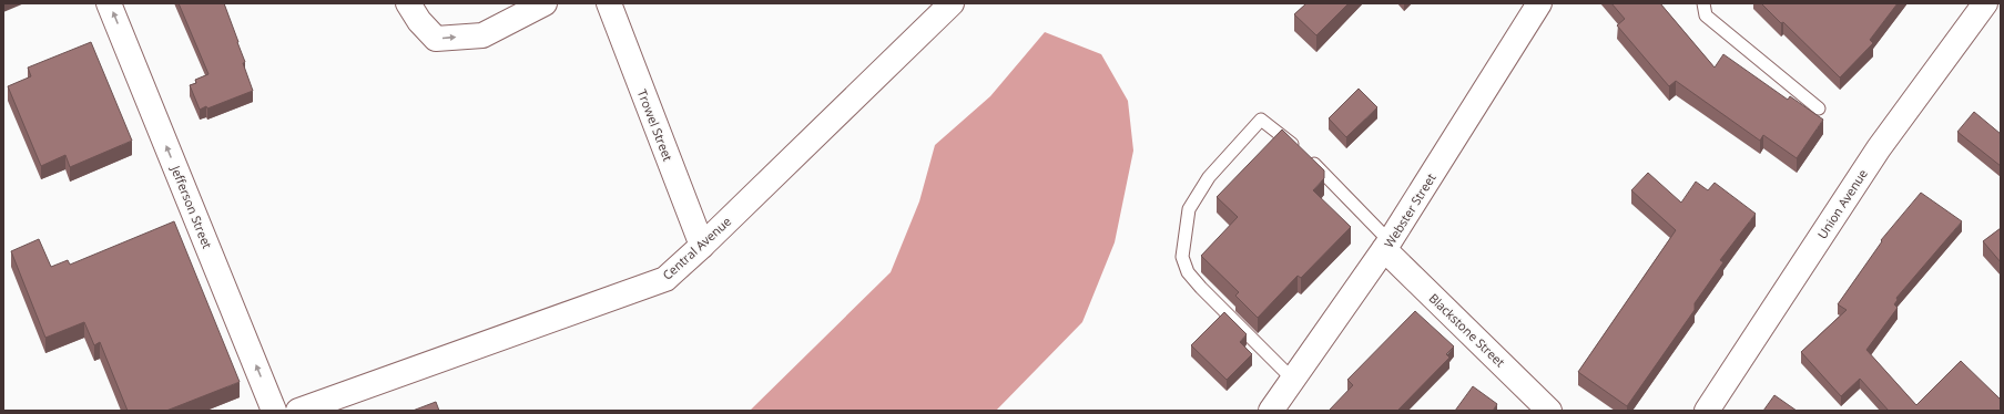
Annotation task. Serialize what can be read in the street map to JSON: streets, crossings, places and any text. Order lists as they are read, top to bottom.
{
  "streets": {
    "street": [
      "Trowel Street",
      "Union Avenue",
      "Jefferson Street",
      "Webster Street",
      "Central Avenue",
      "Blackstone Street"
    ]
  },
  "crossings": [
    ["Trowel Street", "Central Avenue"],
    ["Webster Street", "Blackstone Street"]
  ],
  "one_way": ["Jefferson Street"]
}
